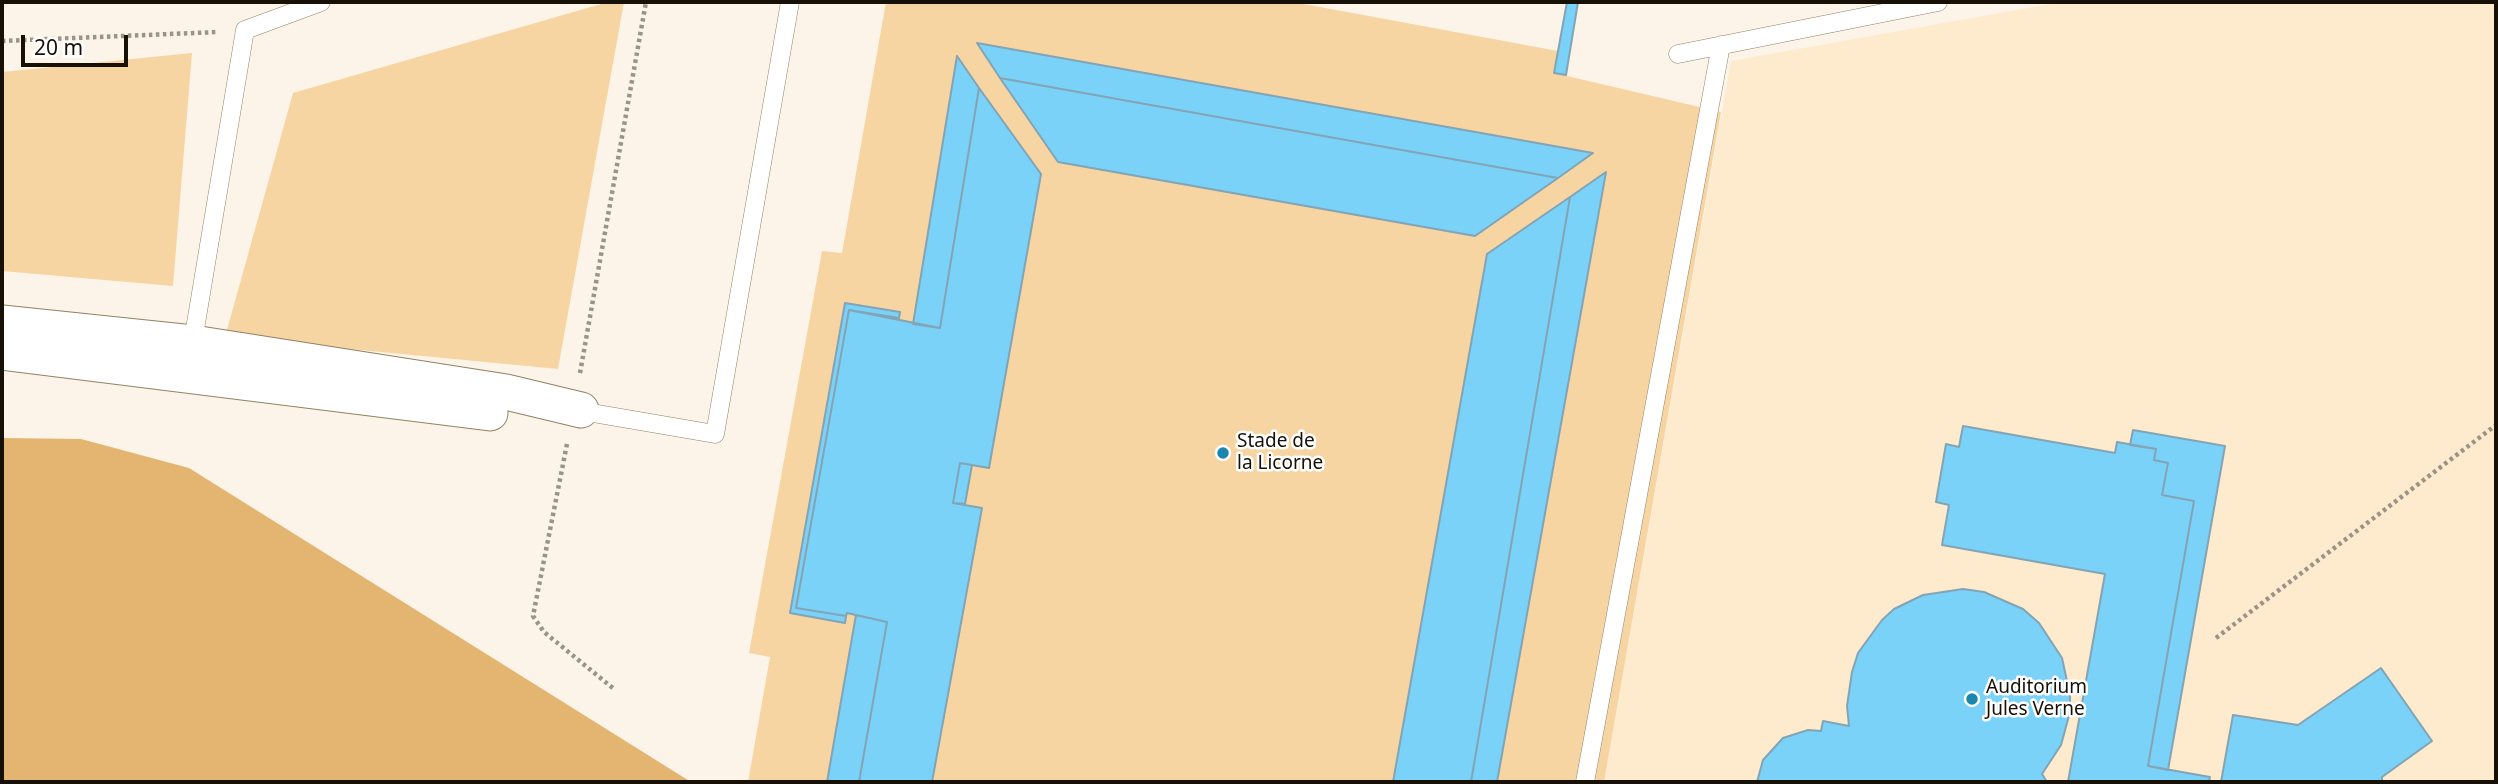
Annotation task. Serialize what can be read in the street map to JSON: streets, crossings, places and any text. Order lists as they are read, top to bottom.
{
  "places": ["Stade de la Licorne", "Auditorium Jules Verne"],
  "scale_bar": "20 m"
}
